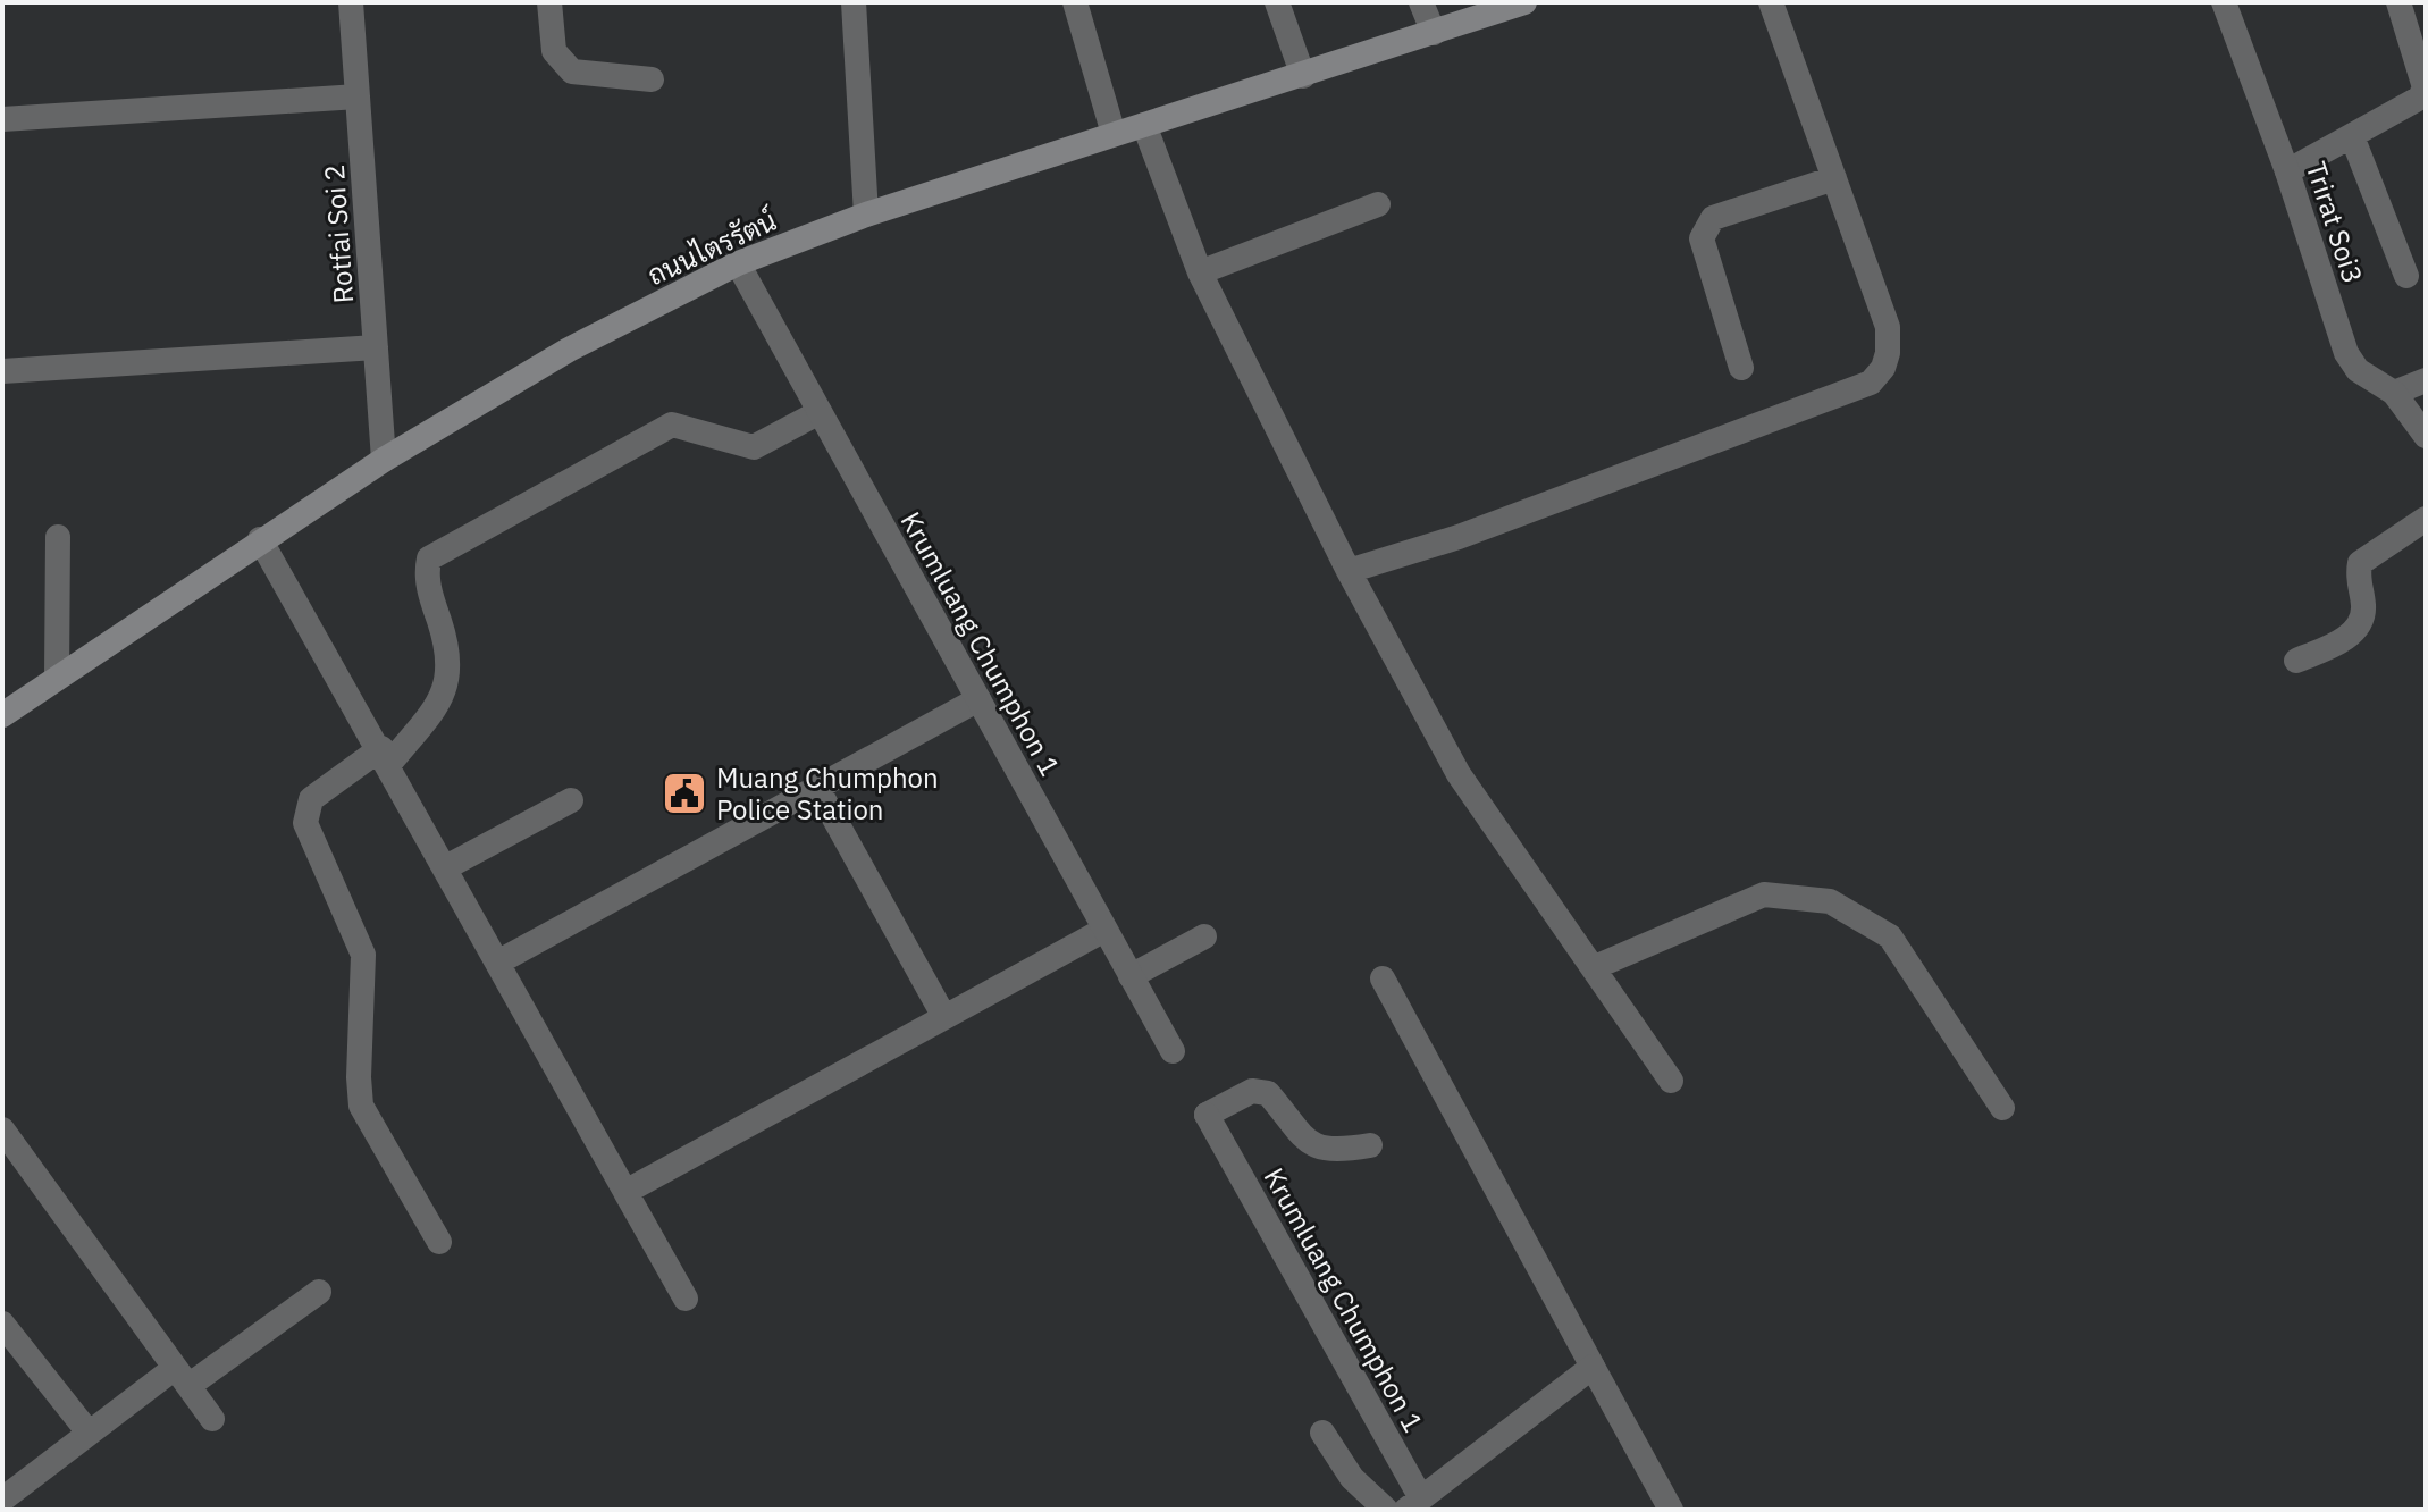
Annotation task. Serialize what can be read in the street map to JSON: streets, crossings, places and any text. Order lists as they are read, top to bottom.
{
  "streets": {
    "main road": ["ถนนไตรรัตน์"],
    "street": ["Trirat Soi3", "Rotfai Soi 2", "Krumluang Chumphon 1"]
  },
  "crossings": [
    ["Rotfai Soi 2", "ถนนไตรรัตน์"],
    ["ถนนไตรรัตน์", "Krumluang Chumphon 1"]
  ],
  "places": {
    "public building": ["Muang Chumphon Police Station"]
  }
}
